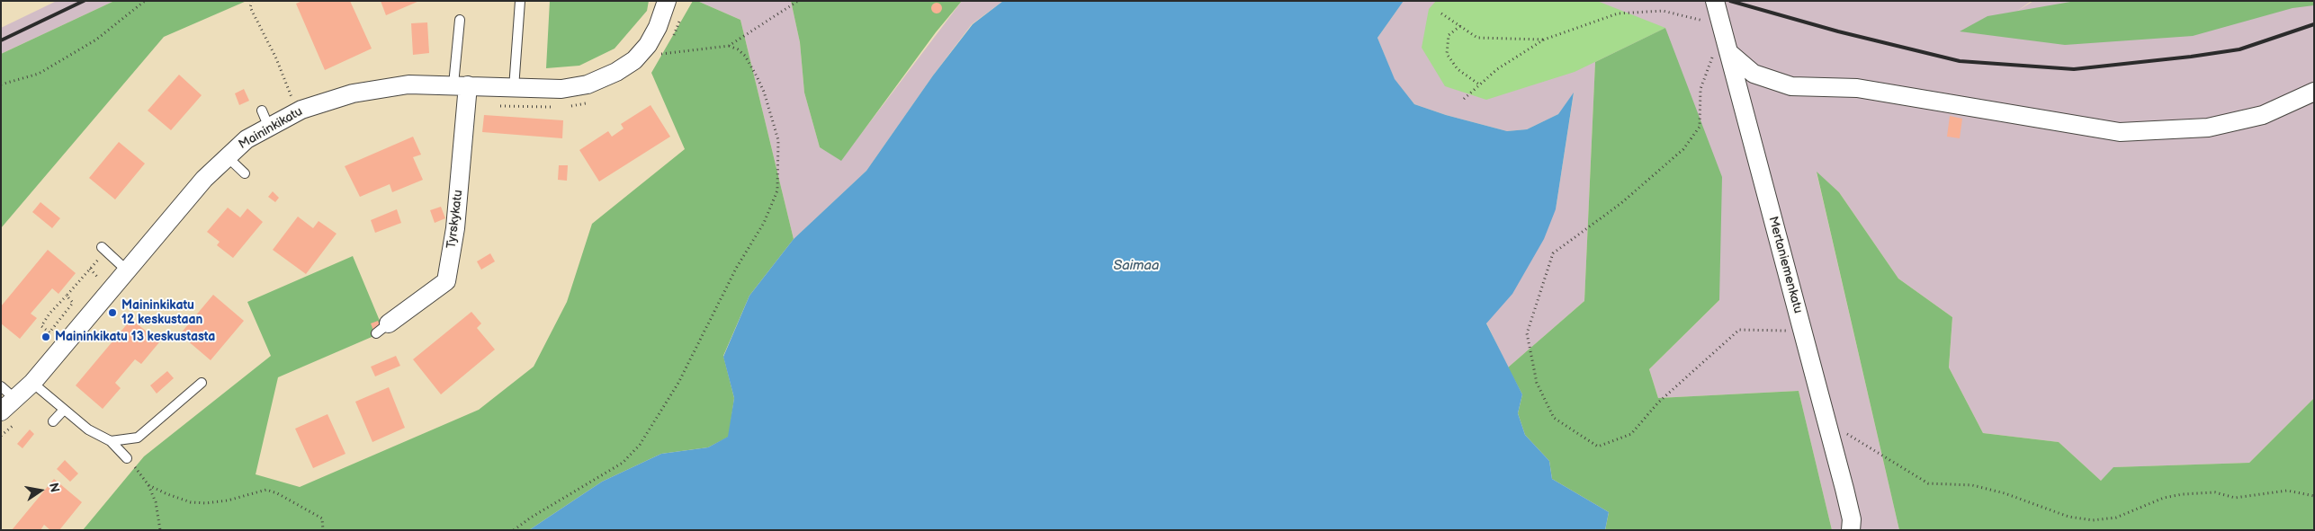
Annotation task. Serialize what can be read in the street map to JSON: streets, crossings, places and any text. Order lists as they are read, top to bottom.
{
  "streets": {
    "street": ["Maininkikatu", "Tyrskykatu", "Mertaniemenkatu"]
  },
  "crossings": [
    ["Maininkikatu", "Tyrskykatu"]
  ],
  "water": ["Saimaa"],
  "places": ["Maininkikatu 12 keskustaan", "Maininkikatu 13 keskustasta"],
  "north": "right"
}
